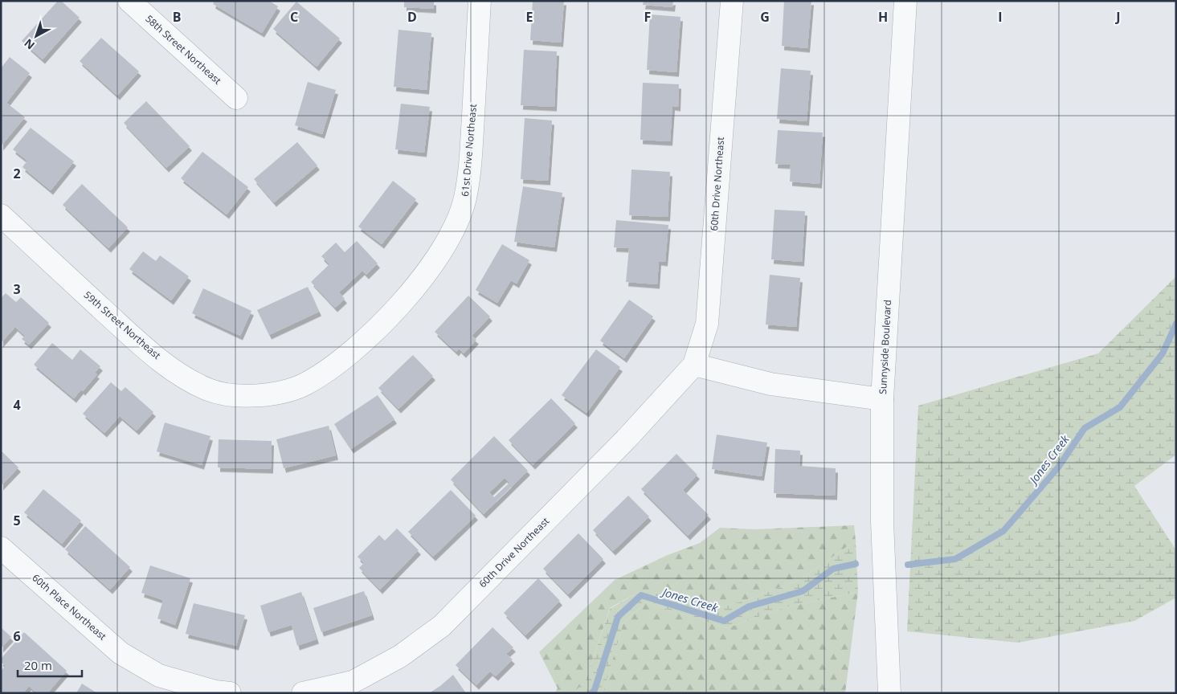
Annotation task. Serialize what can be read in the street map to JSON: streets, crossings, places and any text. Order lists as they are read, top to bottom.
{
  "streets": {
    "street": [
      "58th Street Northeast",
      "61st Drive Northeast",
      "60th Drive Northeast",
      "59th Street Northeast",
      "Sunnyside Boulevard",
      "60th Place Northeast"
    ]
  },
  "crossings": [
    ["61st Drive Northeast", "59th Street Northeast"]
  ],
  "water": ["Jones Creek"],
  "scale_bar": "20 m",
  "north": "bottom left",
  "grid": {
    "columns": [
      "B",
      "C",
      "D",
      "E",
      "F",
      "G",
      "H",
      "I",
      "J"
    ],
    "rows": [
      "2",
      "3",
      "4",
      "5",
      "6"
    ]
  }
}
